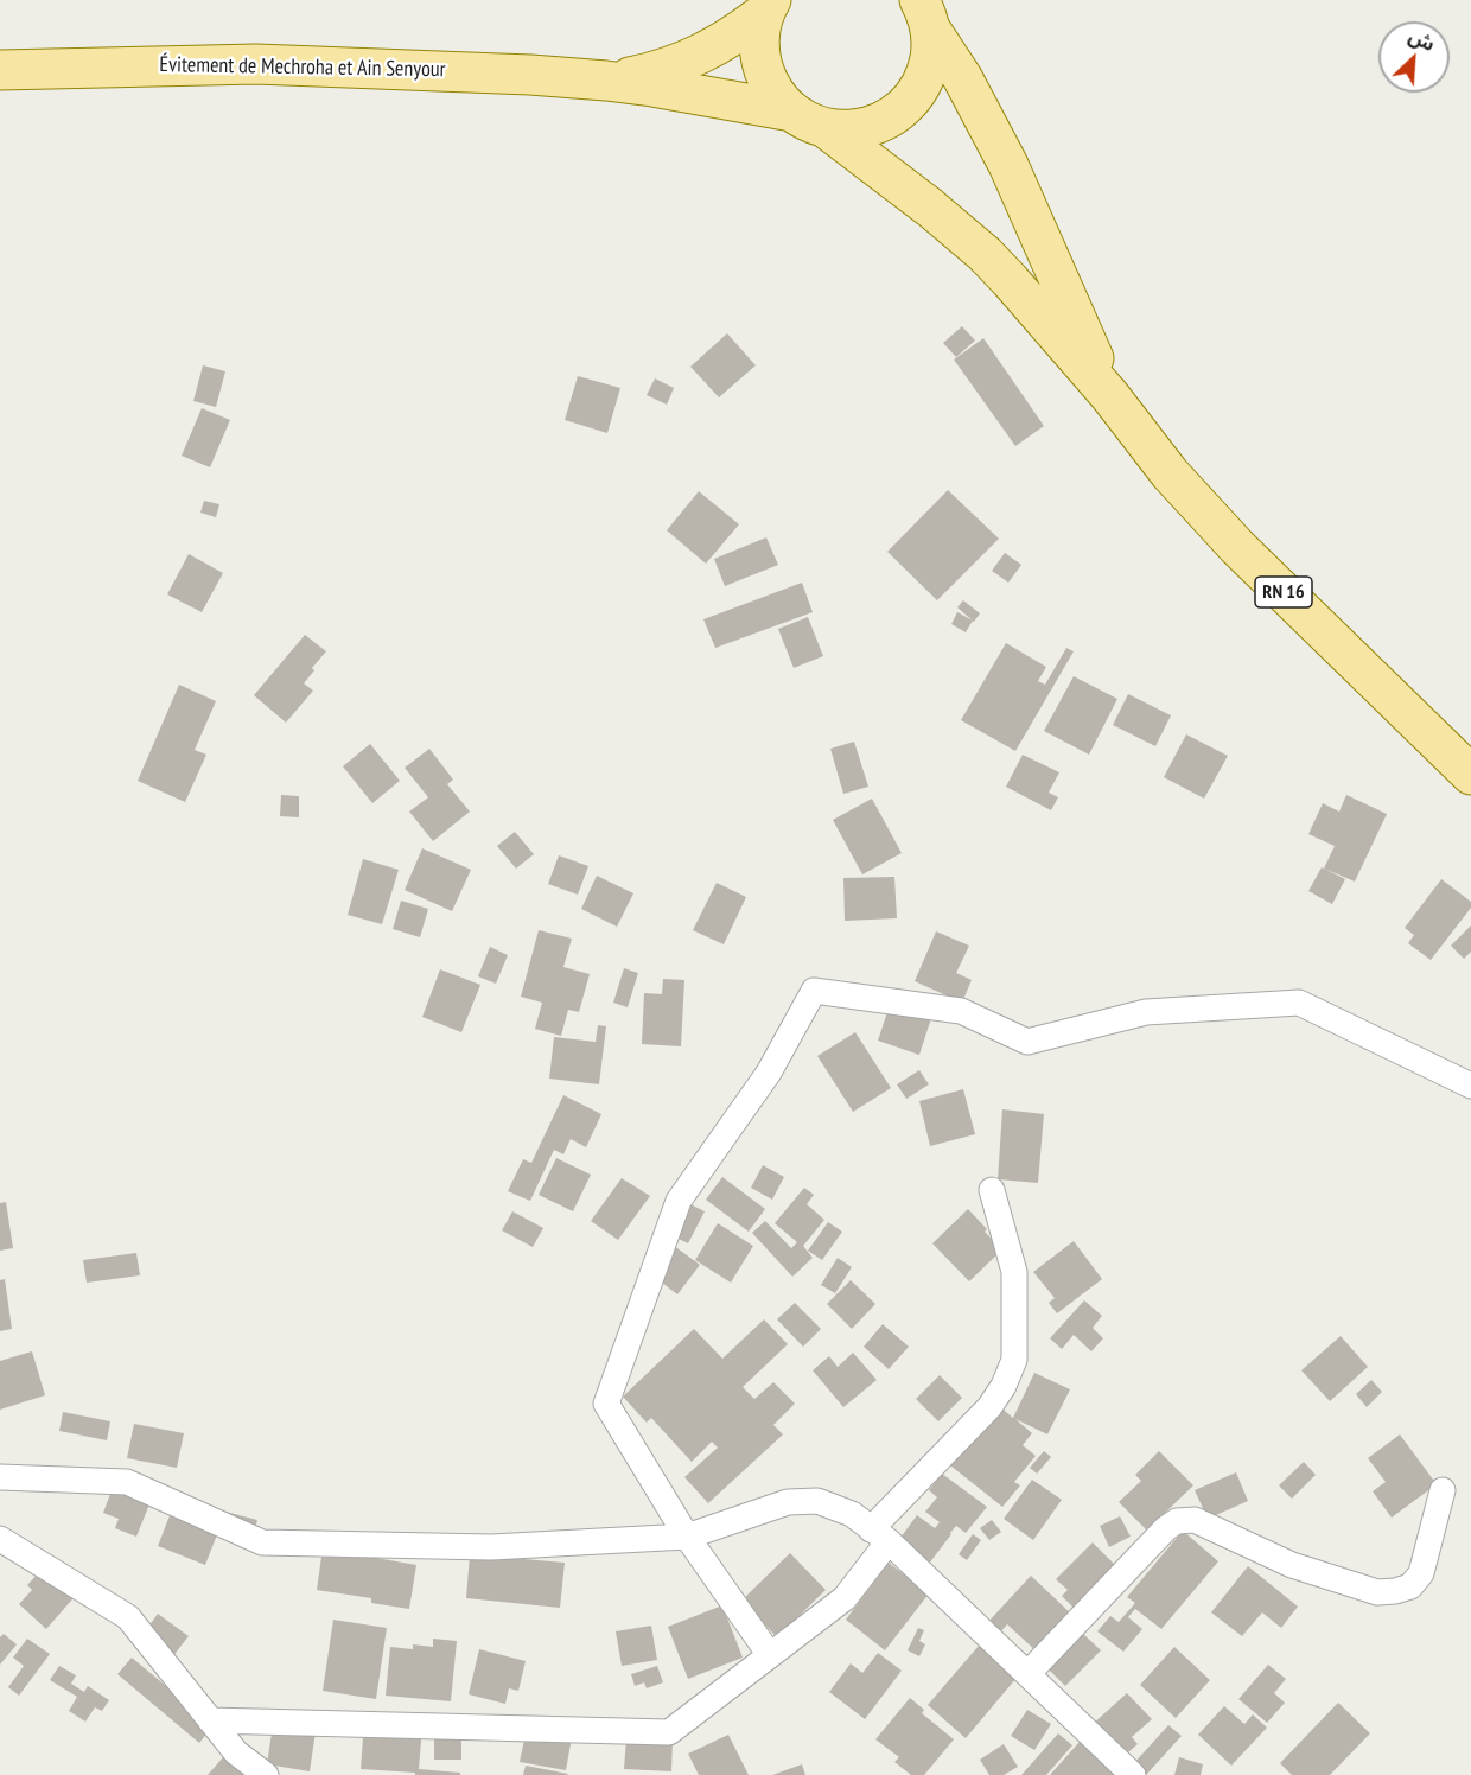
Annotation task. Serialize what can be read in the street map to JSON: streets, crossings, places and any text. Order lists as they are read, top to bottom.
{
  "streets": {
    "main road": ["Évitement de Mechroha et Ain Senyour", "RN 16"]
  },
  "north": "top right"
}
